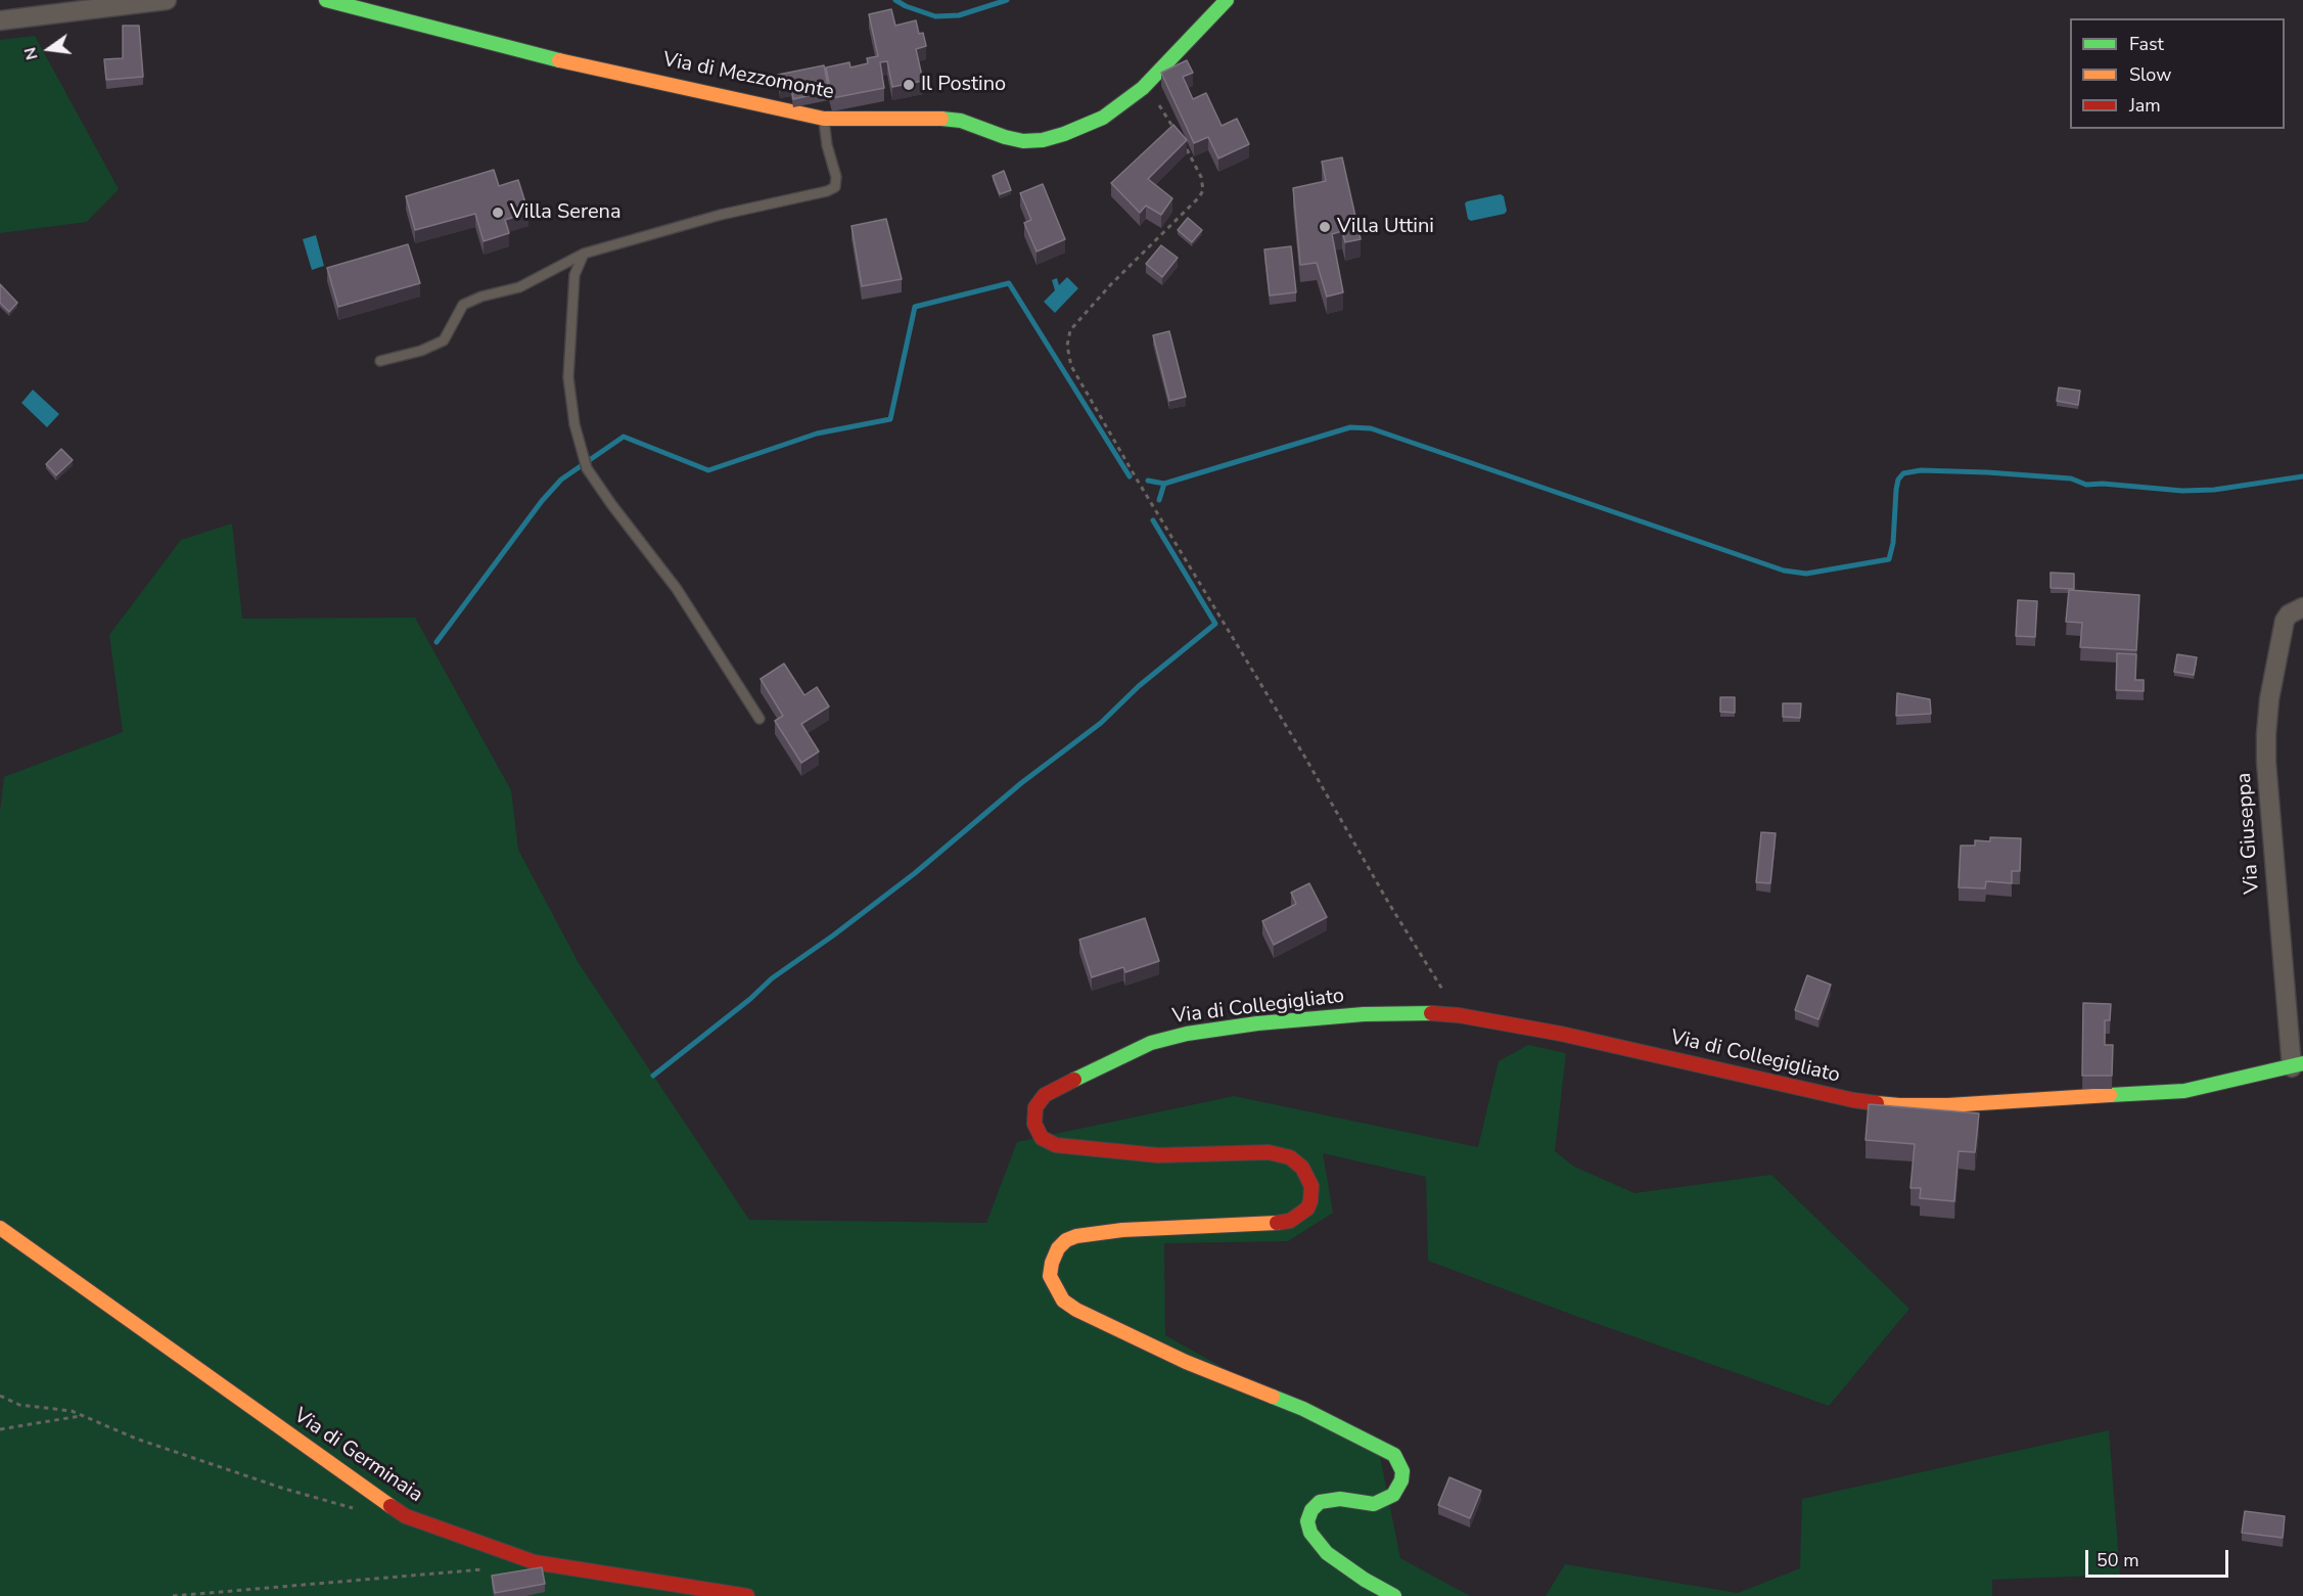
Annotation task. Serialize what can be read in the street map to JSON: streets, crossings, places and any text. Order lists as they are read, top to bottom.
{
  "streets": {
    "street": [
      "Via di Mezzomonte",
      "Via Giuseppa",
      "Via di Collegigliato",
      "Via di Germinaia"
    ]
  },
  "crossings": [
    ["Via Giuseppa", "Via di Collegigliato"]
  ],
  "places": ["Il Postino", "Villa Serena", "Villa Uttini"],
  "legend": ["Fast", "Slow", "Jam"],
  "scale_bar": "50 m",
  "north": "left"
}
